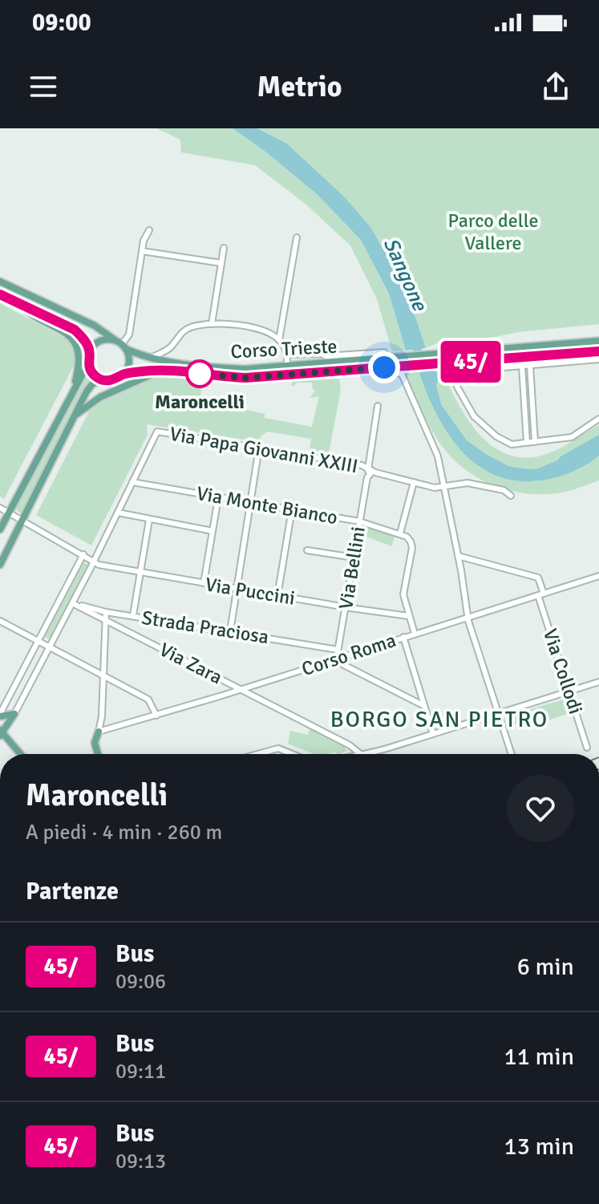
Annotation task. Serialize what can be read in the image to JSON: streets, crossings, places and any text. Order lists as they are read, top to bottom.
{
  "streets": {
    "main road": ["Corso Trieste"],
    "street": [
      "Via Papa Giovanni XXIII",
      "Via Monte Bianco",
      "Via Bellini",
      "Via Puccini",
      "Strada Praciosa",
      "Corso Roma",
      "Via Zara",
      "Via Collodi"
    ]
  },
  "crossings": [
    ["Via Papa Giovanni XXIII", "Via Monte Bianco"],
    ["Via Papa Giovanni XXIII", "Via Bellini"],
    ["Via Monte Bianco", "Via Bellini"],
    ["Via Bellini", "Via Puccini"],
    ["Via Bellini", "Strada Praciosa"],
    ["Via Bellini", "Corso Roma"],
    ["Strada Praciosa", "Via Zara"],
    ["Corso Roma", "Via Zara"],
    ["Corso Roma", "Via Collodi"]
  ],
  "districts": ["BORGO SAN PIETRO"],
  "water": ["Sangone"],
  "parks": ["Parco delle Vallere"],
  "places": ["Maroncelli"],
  "lines": ["bus line 45/"],
  "page": {
    "status": "09:00",
    "header": "Metrio",
    "on_map": "45/",
    "heading": [
      ["Maroncelli", "A piedi · 4 min · 260 m"],
      "Partenze"
    ],
    "list": [
      {
        "mark": "45/",
        "name": "Bus",
        "note": "09:06",
        "value": "6 min"
      },
      {
        "mark": "45/",
        "name": "Bus",
        "note": "09:11",
        "value": "11 min"
      },
      {
        "mark": "45/",
        "name": "Bus",
        "note": "09:13",
        "value": "13 min"
      }
    ]
  }
}
